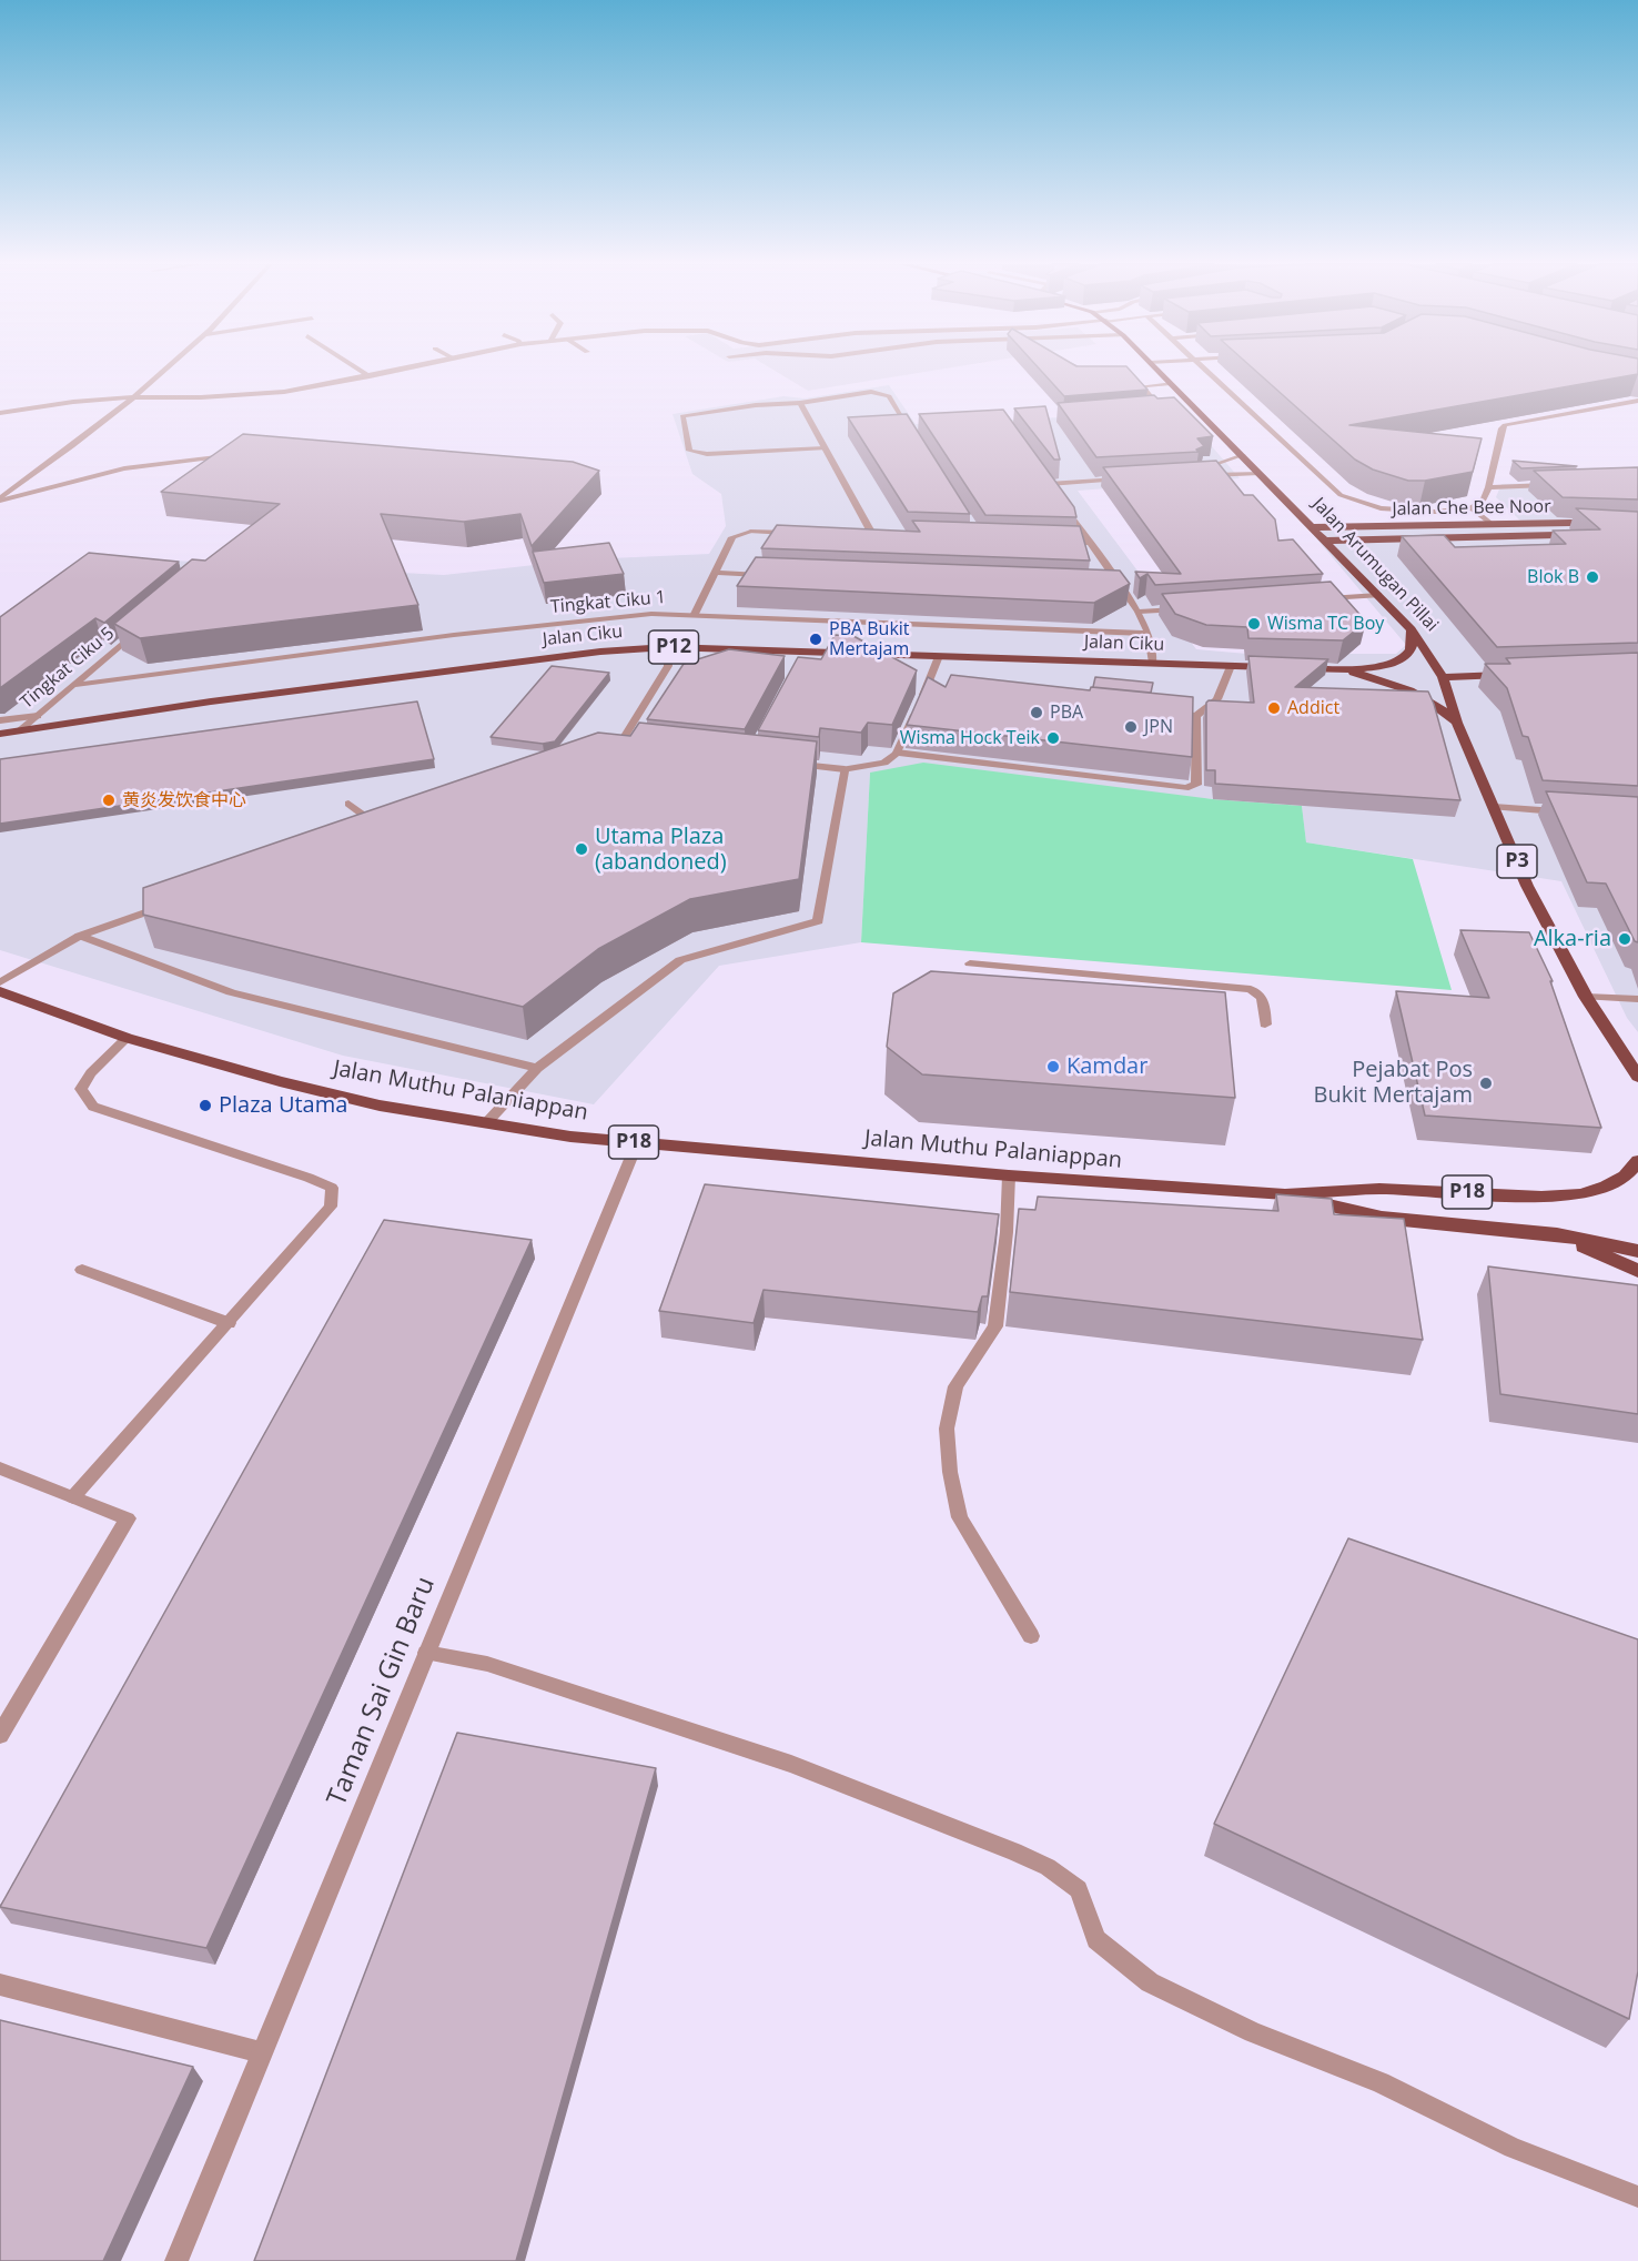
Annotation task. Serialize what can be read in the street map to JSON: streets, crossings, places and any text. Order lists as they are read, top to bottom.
{
  "streets": {
    "main road": [
      "Jalan Che Bee Noor",
      "Jalan Arumugan Pillai",
      "Jalan Ciku",
      "P12",
      "P3",
      "Jalan Muthu Palaniappan",
      "P18"
    ],
    "street": ["Tingkat Ciku 1", "Tingkat Ciku 5", "Taman Sai Gin Baru"]
  },
  "crossings": [
    ["Jalan Che Bee Noor", "Jalan Arumugan Pillai"],
    ["Tingkat Ciku 1", "Tingkat Ciku 5"],
    ["Jalan Ciku", "Tingkat Ciku 5"],
    ["Jalan Muthu Palaniappan", "Taman Sai Gin Baru"]
  ],
  "places": [
    "Blok B",
    "Wisma TC Boy",
    "PBA Bukit Mertajam",
    "Addict",
    "PBA",
    "JPN",
    "Wisma Hock Teik",
    "黄炎发饮食中心",
    "Utama Plaza (abandoned)",
    "Alka-ria",
    "Kamdar",
    "Pejabat Pos Bukit Mertajam",
    "Plaza Utama"
  ]
}
